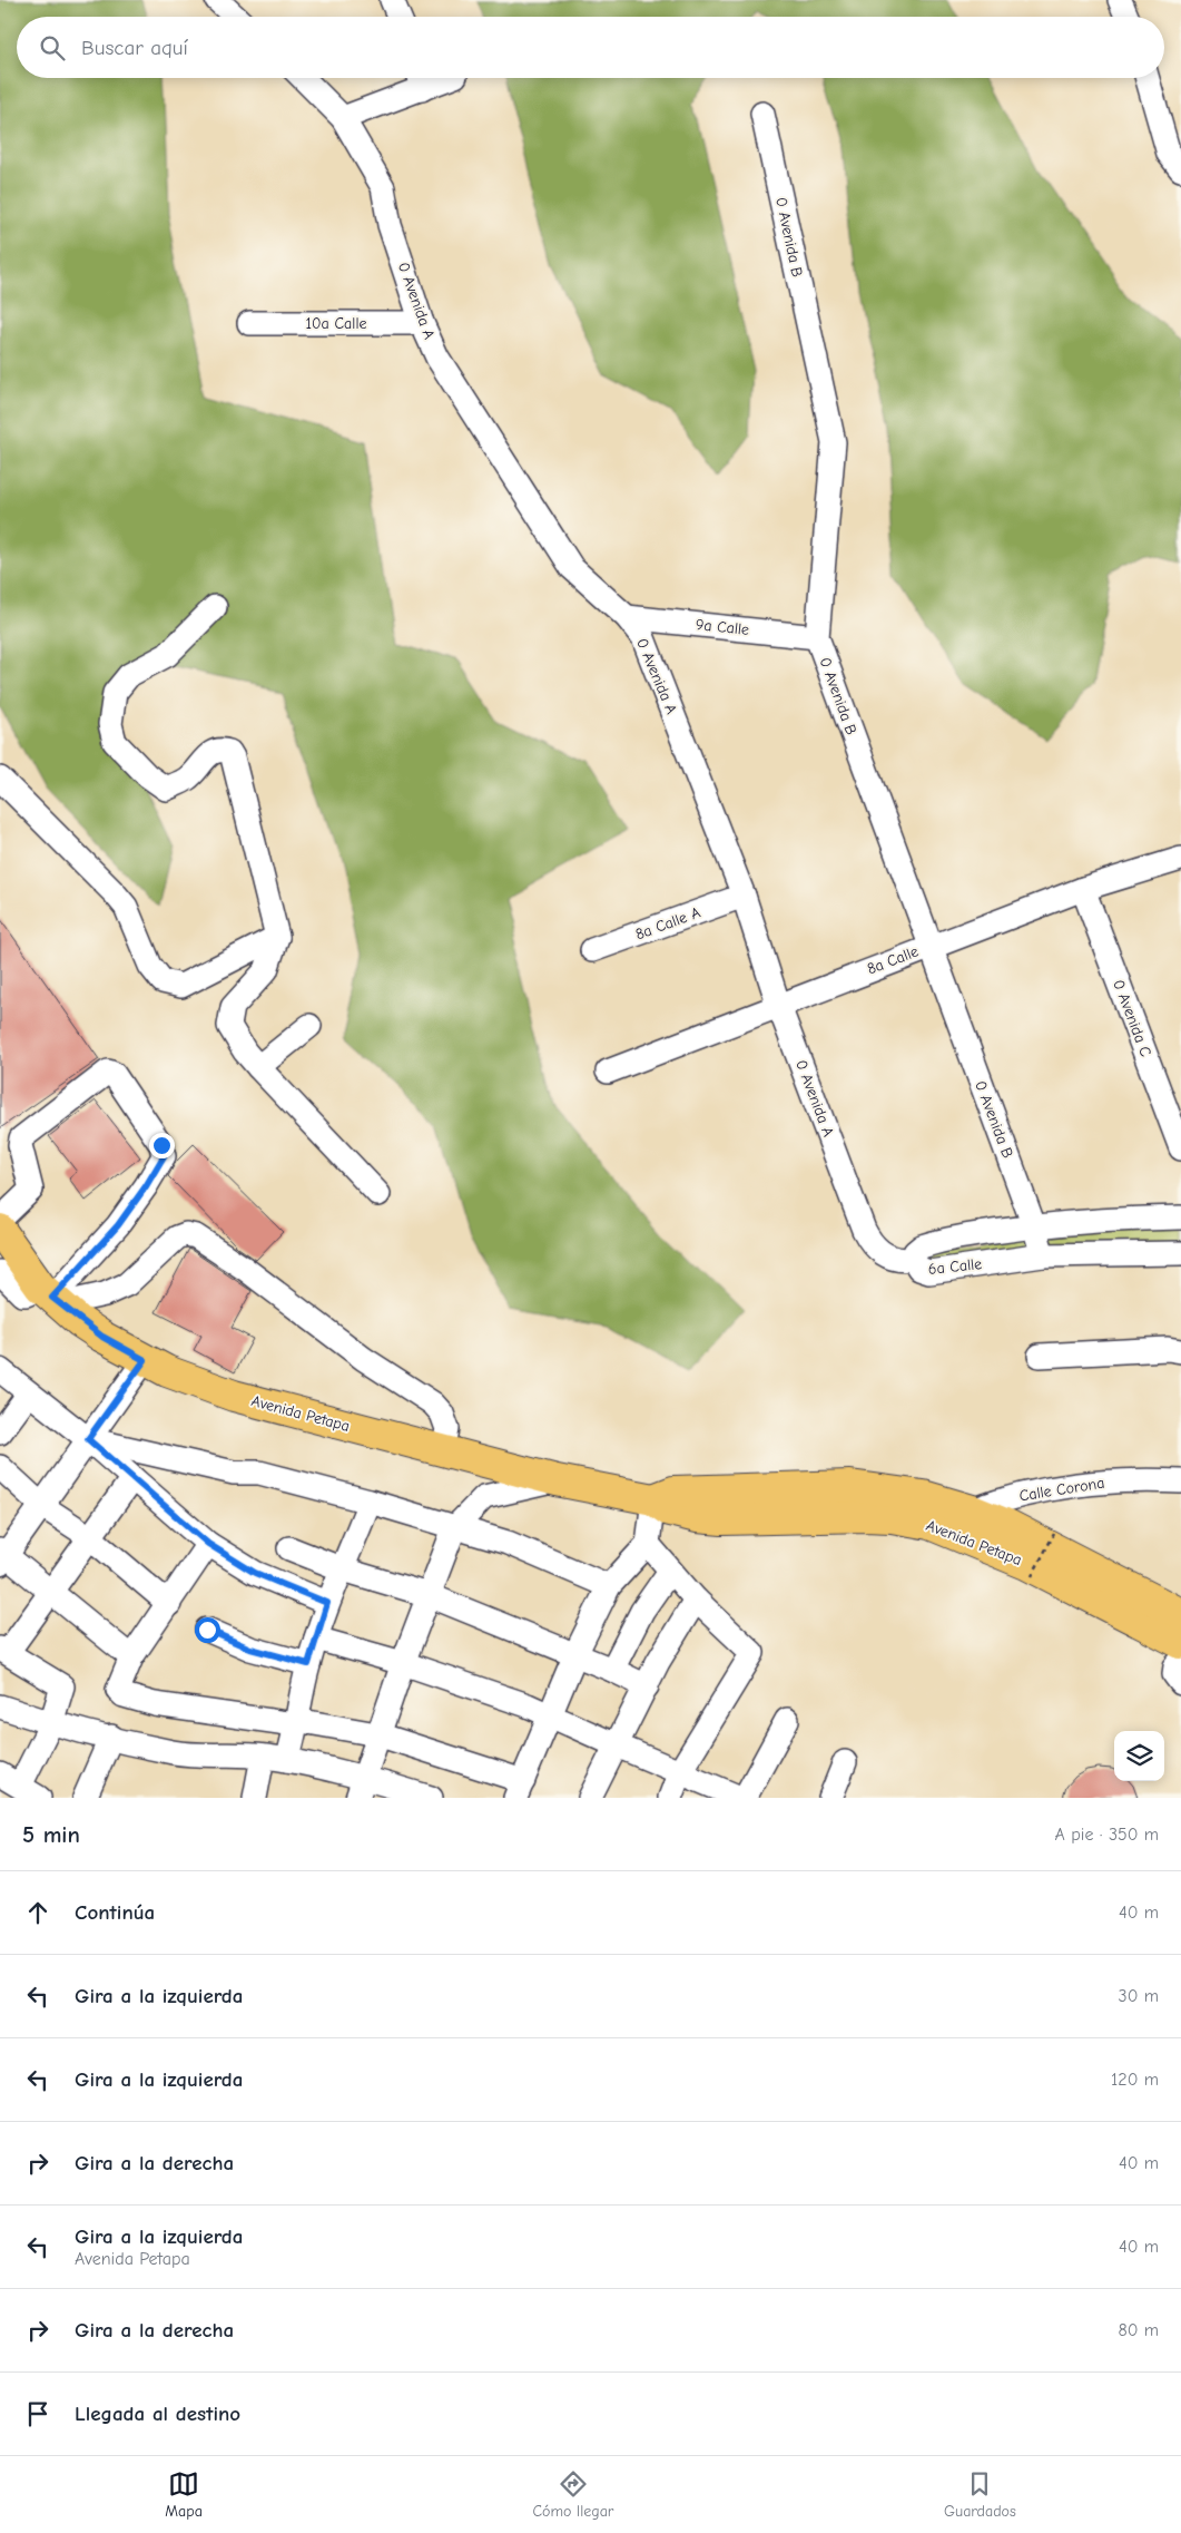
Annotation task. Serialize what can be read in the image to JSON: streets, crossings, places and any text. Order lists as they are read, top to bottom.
{
  "streets": {
    "main road": ["Avenida Petapa"],
    "street": [
      "0 Avenida B",
      "0 Avenida A",
      "10a Calle",
      "9a Calle",
      "8a Calle A",
      "8a Calle",
      "0 Avenida C",
      "6a Calle",
      "Calle Corona"
    ]
  },
  "crossings": [
    ["0 Avenida B", "9a Calle"],
    ["0 Avenida B", "8a Calle"],
    ["0 Avenida B", "6a Calle"],
    ["0 Avenida A", "10a Calle"],
    ["0 Avenida A", "9a Calle"],
    ["0 Avenida A", "8a Calle A"],
    ["0 Avenida A", "8a Calle"],
    ["0 Avenida A", "6a Calle"],
    ["8a Calle", "0 Avenida C"],
    ["Avenida Petapa", "Calle Corona"]
  ],
  "page": {
    "search": "Buscar aquí",
    "heading": ["5 min", "A pie · 350 m"],
    "list": [
      ["Continúa", "40 m"],
      ["Gira a la izquierda", "30 m"],
      ["Gira a la izquierda", "120 m"],
      ["Gira a la derecha", "40 m"],
      ["Gira a la izquierda", "Avenida Petapa", "40 m"],
      ["Gira a la derecha", "80 m"],
      "Llegada al destino"
    ],
    "nav": ["Mapa", "Cómo llegar", "Guardados"]
  }
}
